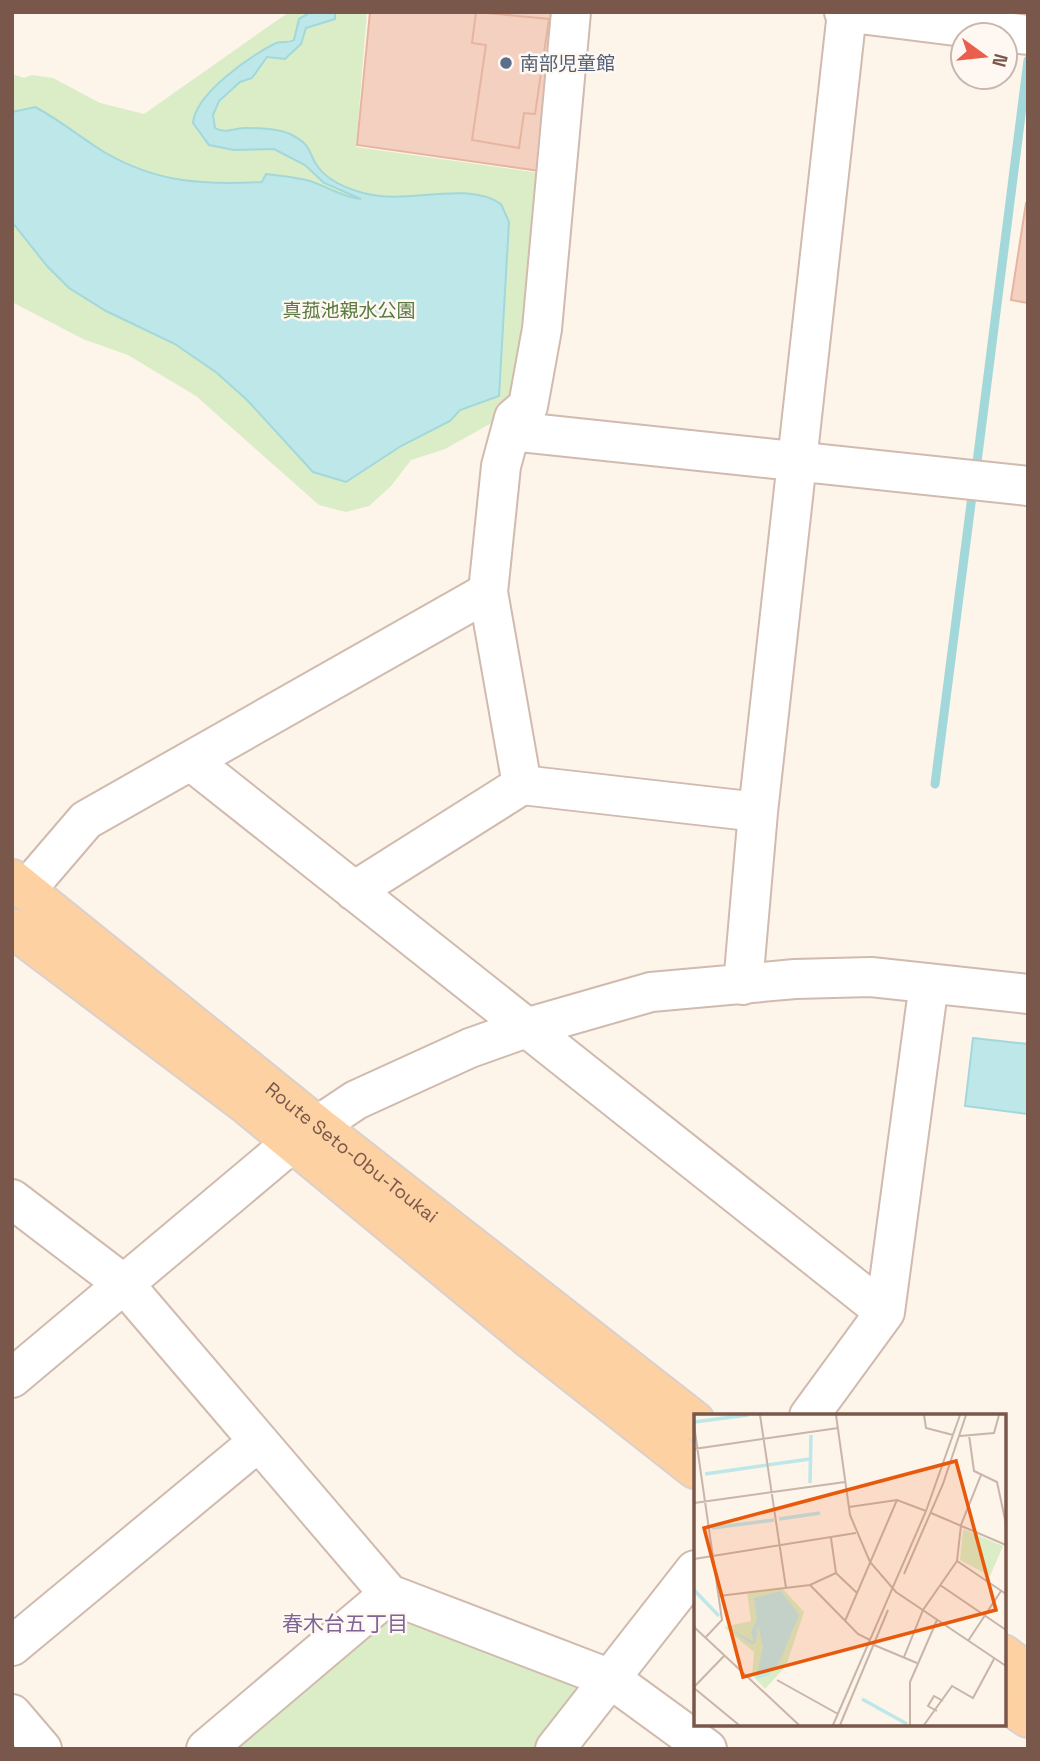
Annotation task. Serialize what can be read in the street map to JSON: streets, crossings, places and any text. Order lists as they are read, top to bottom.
{
  "streets": {
    "main road": ["Route Seto-Obu-Toukai"]
  },
  "districts": ["春木台五丁目"],
  "parks": ["真菰池親水公園"],
  "places": ["南部児童館"],
  "north": "right"
}
